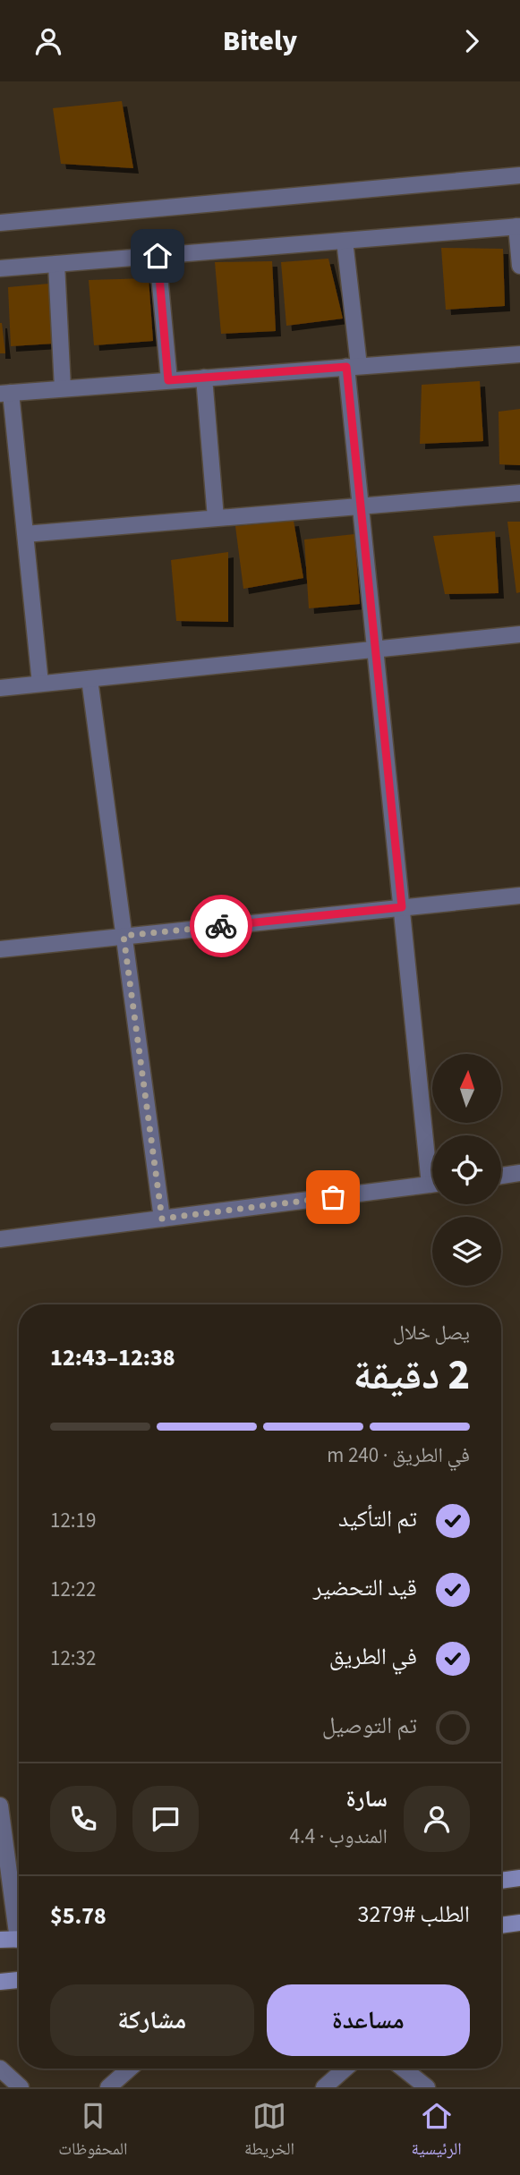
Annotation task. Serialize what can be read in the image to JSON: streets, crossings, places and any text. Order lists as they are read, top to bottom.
{
  "north": "top",
  "page": {
    "header": "Bitely",
    "heading": ["2 دقيقة", "يصل خلال", "12:38–12:43"],
    "panel": [
      "سارة",
      "المندوب · 4.4",
      "الطلب #3279",
      "$5.78"
    ],
    "bar": "في الطريق · 240 m",
    "list": [
      ["تم التأكيد", "12:19"],
      ["قيد التحضير", "12:22"],
      ["في الطريق", "12:32"],
      "تم التوصيل"
    ],
    "buttons": ["مساعدة", "مشاركة"],
    "tabs": ["الرئيسية", "الخريطة", "المحفوظات"]
  }
}
